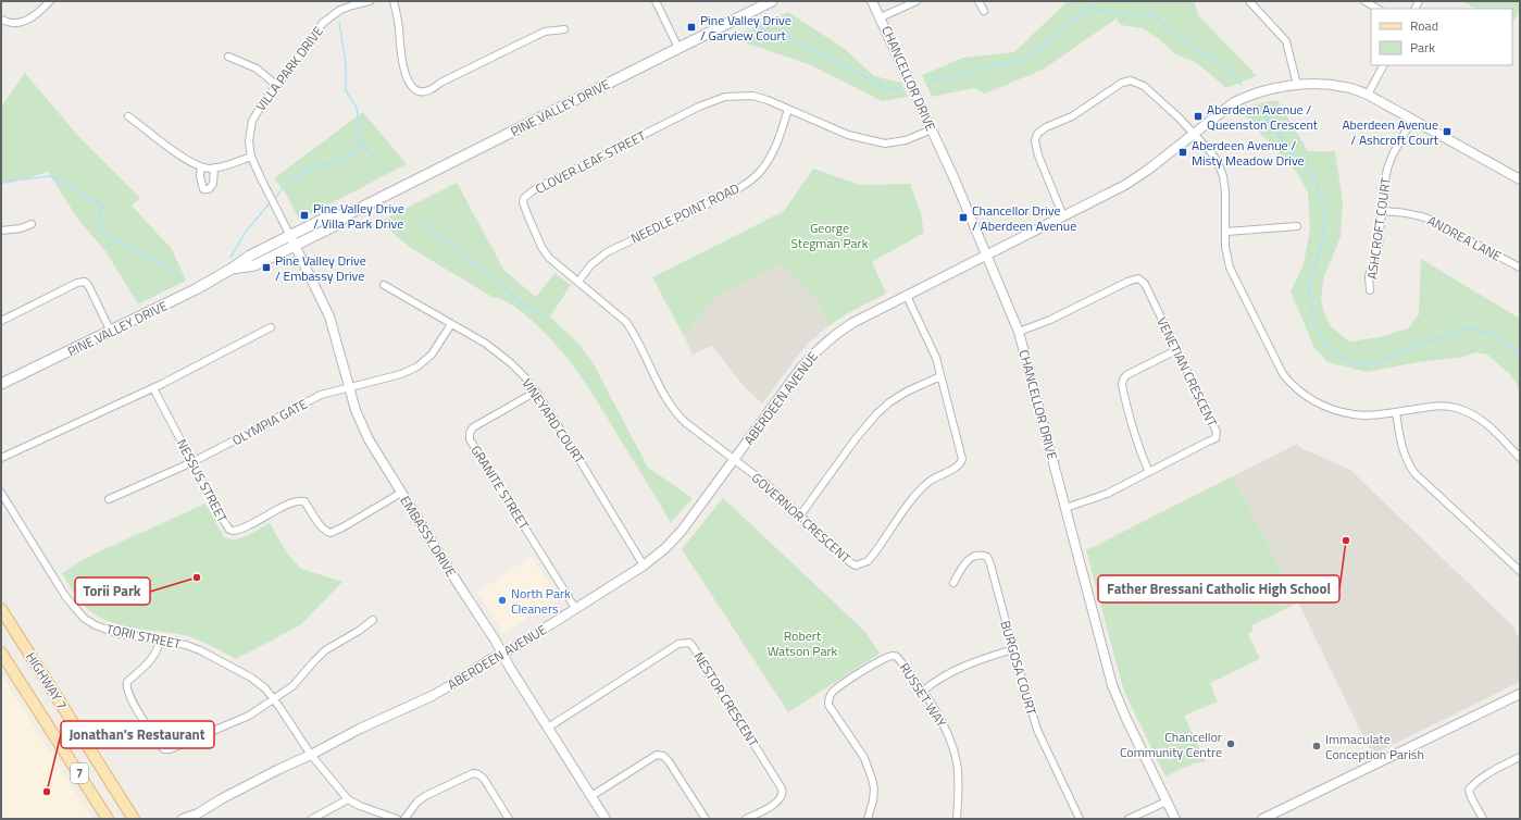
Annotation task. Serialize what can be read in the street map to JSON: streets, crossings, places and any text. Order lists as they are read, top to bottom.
{
  "streets": {
    "main road": ["PINE VALLEY DRIVE", "HIGHWAY 7", "7"],
    "street": [
      "VILLA PARK DRIVE",
      "CHANCELLOR DRIVE",
      "CLOVER LEAF STREET",
      "NEEDLE POINT ROAD",
      "ASHCROFT COURT",
      "ANDREA LANE",
      "VENETIAN CRESCENT",
      "ABERDEEN AVENUE",
      "VINEYARD COURT",
      "OLYMPIA GATE",
      "NESSUS STREET",
      "GRANITE STREET",
      "GOVERNOR CRESCENT",
      "EMBASSY DRIVE",
      "TORII STREET",
      "BURGOSA COURT",
      "RUSSET WAY",
      "NESTOR CRESCENT"
    ]
  },
  "crossings": [
    ["VILLA PARK DRIVE", "PINE VALLEY DRIVE"],
    ["VILLA PARK DRIVE", "EMBASSY DRIVE"],
    ["CHANCELLOR DRIVE", "CLOVER LEAF STREET"],
    ["CHANCELLOR DRIVE", "VENETIAN CRESCENT"],
    ["CHANCELLOR DRIVE", "ABERDEEN AVENUE"],
    ["PINE VALLEY DRIVE", "EMBASSY DRIVE"],
    ["CLOVER LEAF STREET", "NEEDLE POINT ROAD"],
    ["CLOVER LEAF STREET", "ABERDEEN AVENUE"],
    ["CLOVER LEAF STREET", "GOVERNOR CRESCENT"],
    ["ASHCROFT COURT", "ANDREA LANE"],
    ["ASHCROFT COURT", "ABERDEEN AVENUE"],
    ["ABERDEEN AVENUE", "VINEYARD COURT"],
    ["ABERDEEN AVENUE", "GRANITE STREET"],
    ["ABERDEEN AVENUE", "GOVERNOR CRESCENT"],
    ["ABERDEEN AVENUE", "EMBASSY DRIVE"],
    ["ABERDEEN AVENUE", "TORII STREET"],
    ["VINEYARD COURT", "OLYMPIA GATE"],
    ["VINEYARD COURT", "GRANITE STREET"],
    ["OLYMPIA GATE", "NESSUS STREET"],
    ["OLYMPIA GATE", "EMBASSY DRIVE"],
    ["NESSUS STREET", "EMBASSY DRIVE"],
    ["EMBASSY DRIVE", "NESTOR CRESCENT"]
  ],
  "parks": ["George Stegman Park", "Robert Watson Park"],
  "places": {
    "transit": [
      "Pine Valley Drive / Garview Court",
      "Aberdeen Avenue / Queenston Crescent",
      "Aberdeen Avenue / Ashcroft Court",
      "Aberdeen Avenue / Misty Meadow Drive",
      "Pine Valley Drive / Villa Park Drive",
      "Chancellor Drive / Aberdeen Avenue",
      "Pine Valley Drive / Embassy Drive"
    ],
    "other": [
      "Father Bressani Catholic High School",
      "Torii Park",
      "North Park Cleaners",
      "Chancellor Community Centre",
      "Immaculate Conception Parish",
      "Jonathan's Restaurant"
    ]
  },
  "legend": ["Road", "Park"]
}
